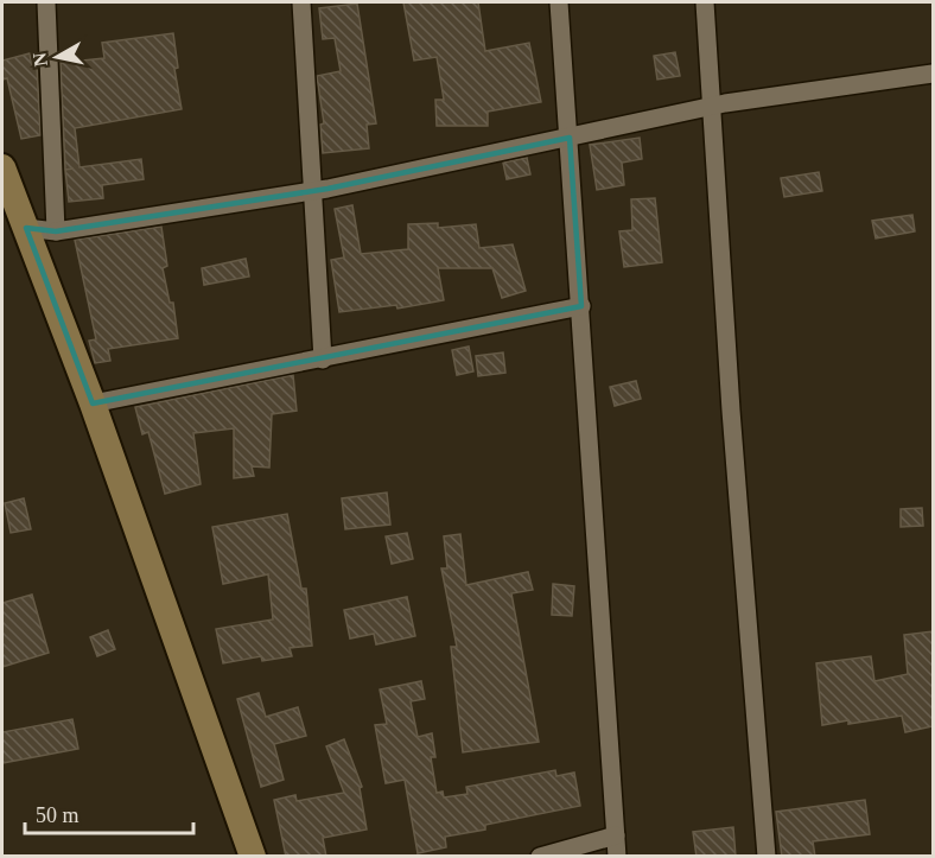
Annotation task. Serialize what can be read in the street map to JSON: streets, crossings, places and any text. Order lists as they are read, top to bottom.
{
  "scale_bar": "50 m",
  "north": "left"
}
